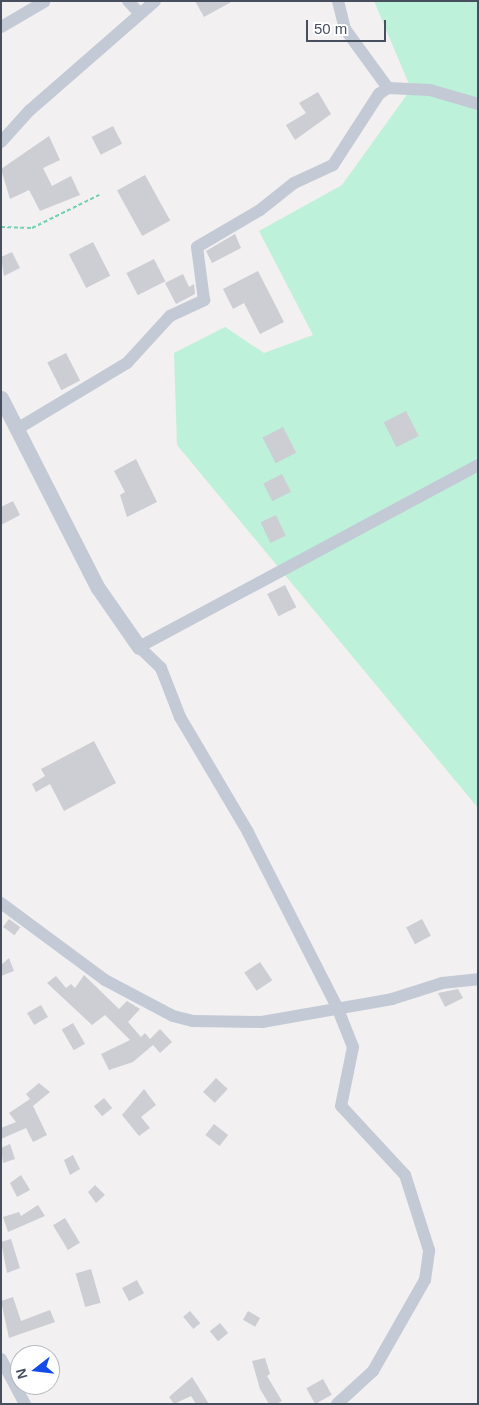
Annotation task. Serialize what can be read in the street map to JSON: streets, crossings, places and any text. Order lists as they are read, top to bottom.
{
  "scale_bar": "50 m",
  "north": "left"
}
